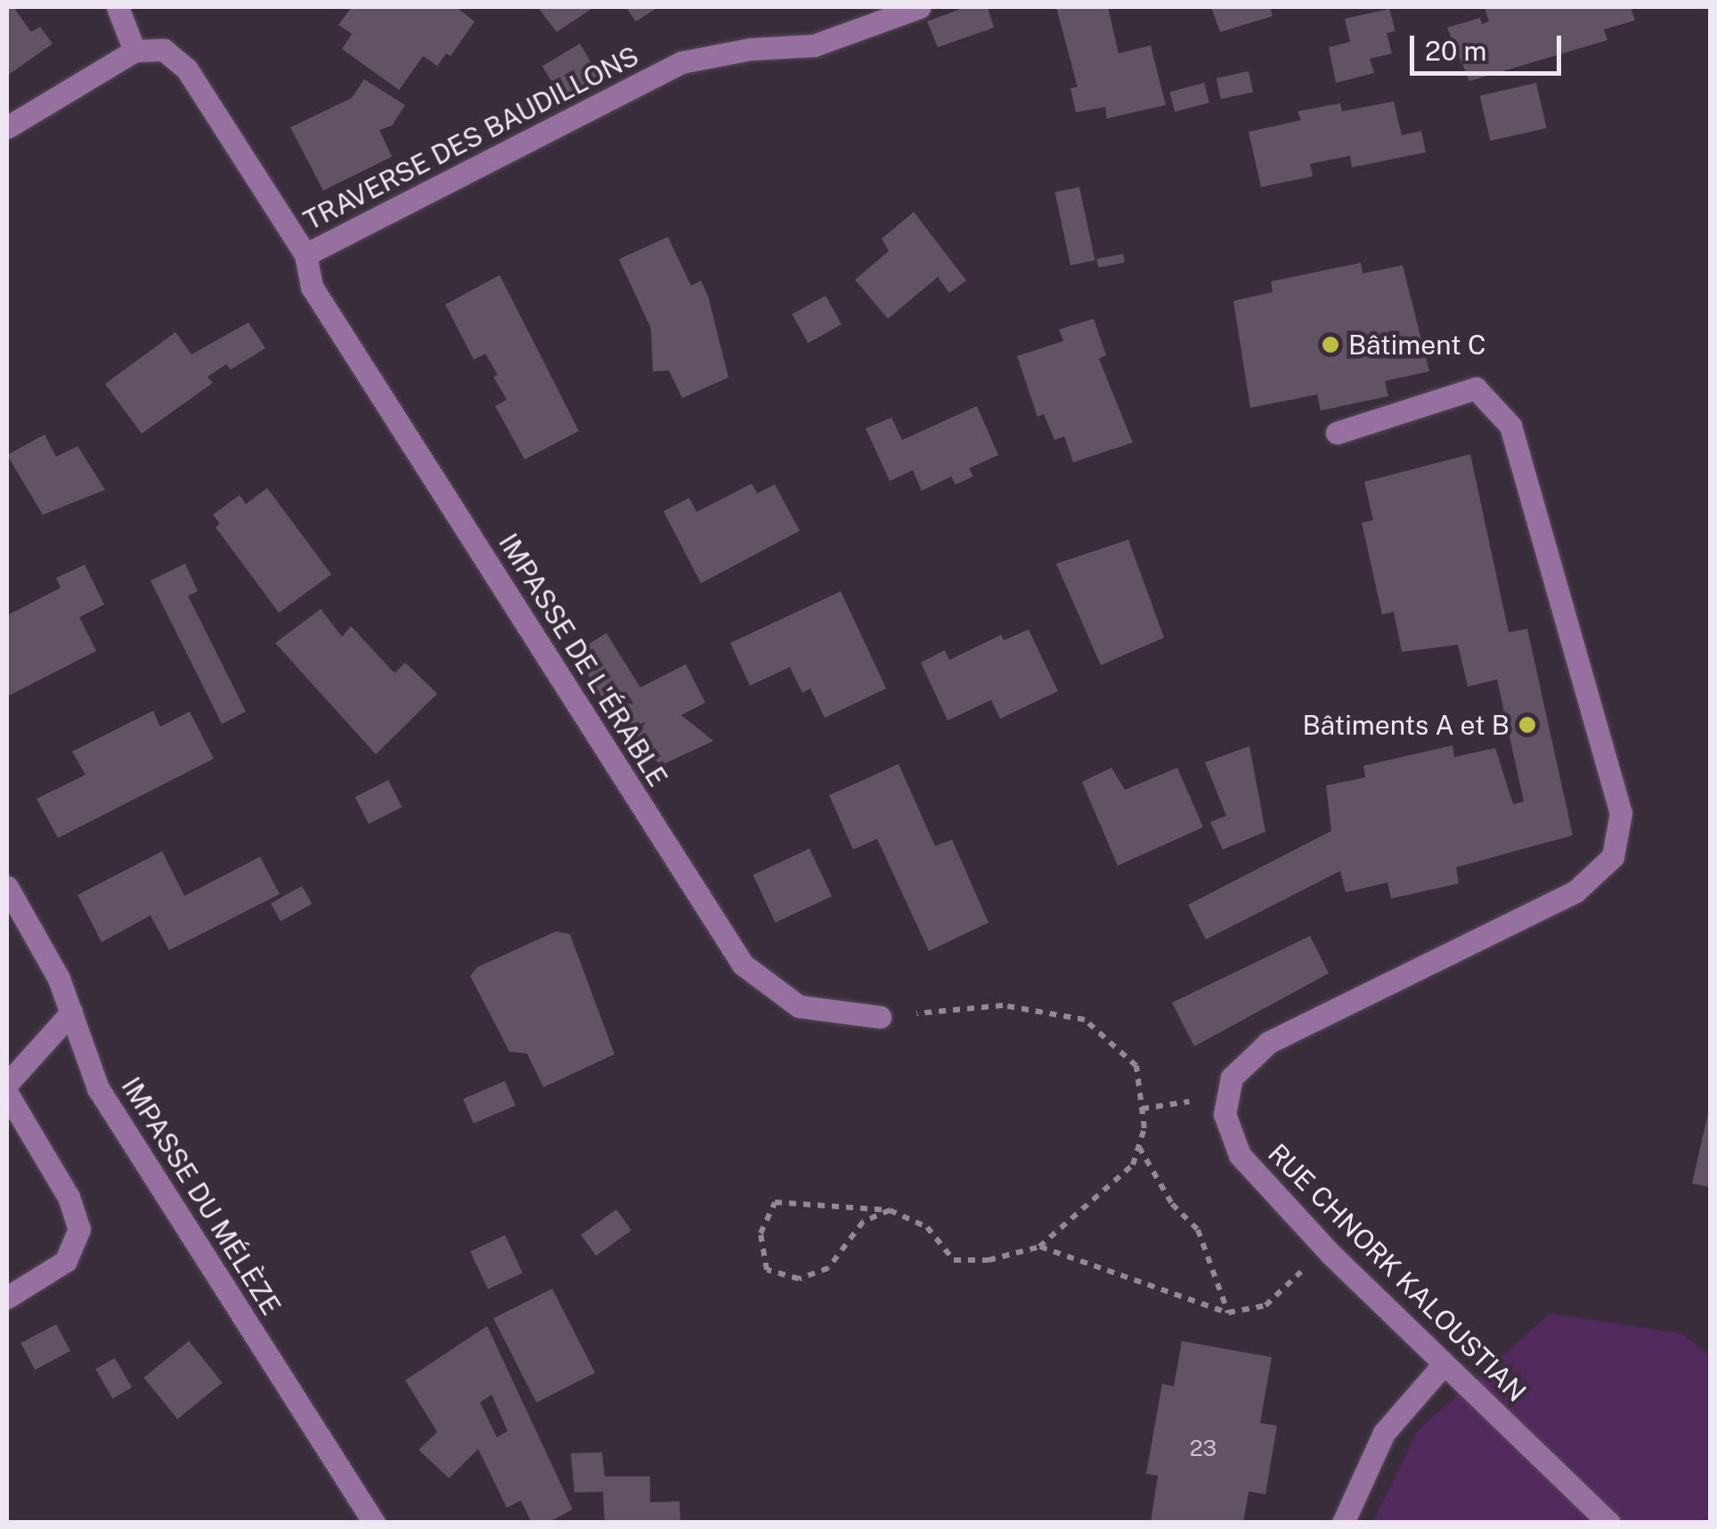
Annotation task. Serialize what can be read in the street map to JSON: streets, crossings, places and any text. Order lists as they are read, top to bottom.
{
  "streets": {
    "street": [
      "TRAVERSE DES BAUDILLONS",
      "IMPASSE DE L'ÉRABLE",
      "IMPASSE DU MÉLÈZE",
      "RUE CHNORK KALOUSTIAN"
    ]
  },
  "crossings": [
    ["TRAVERSE DES BAUDILLONS", "IMPASSE DE L'ÉRABLE"]
  ],
  "places": ["Bâtiment C", "Bâtiments A et B"],
  "house_numbers": ["23"],
  "scale_bar": "20 m"
}
